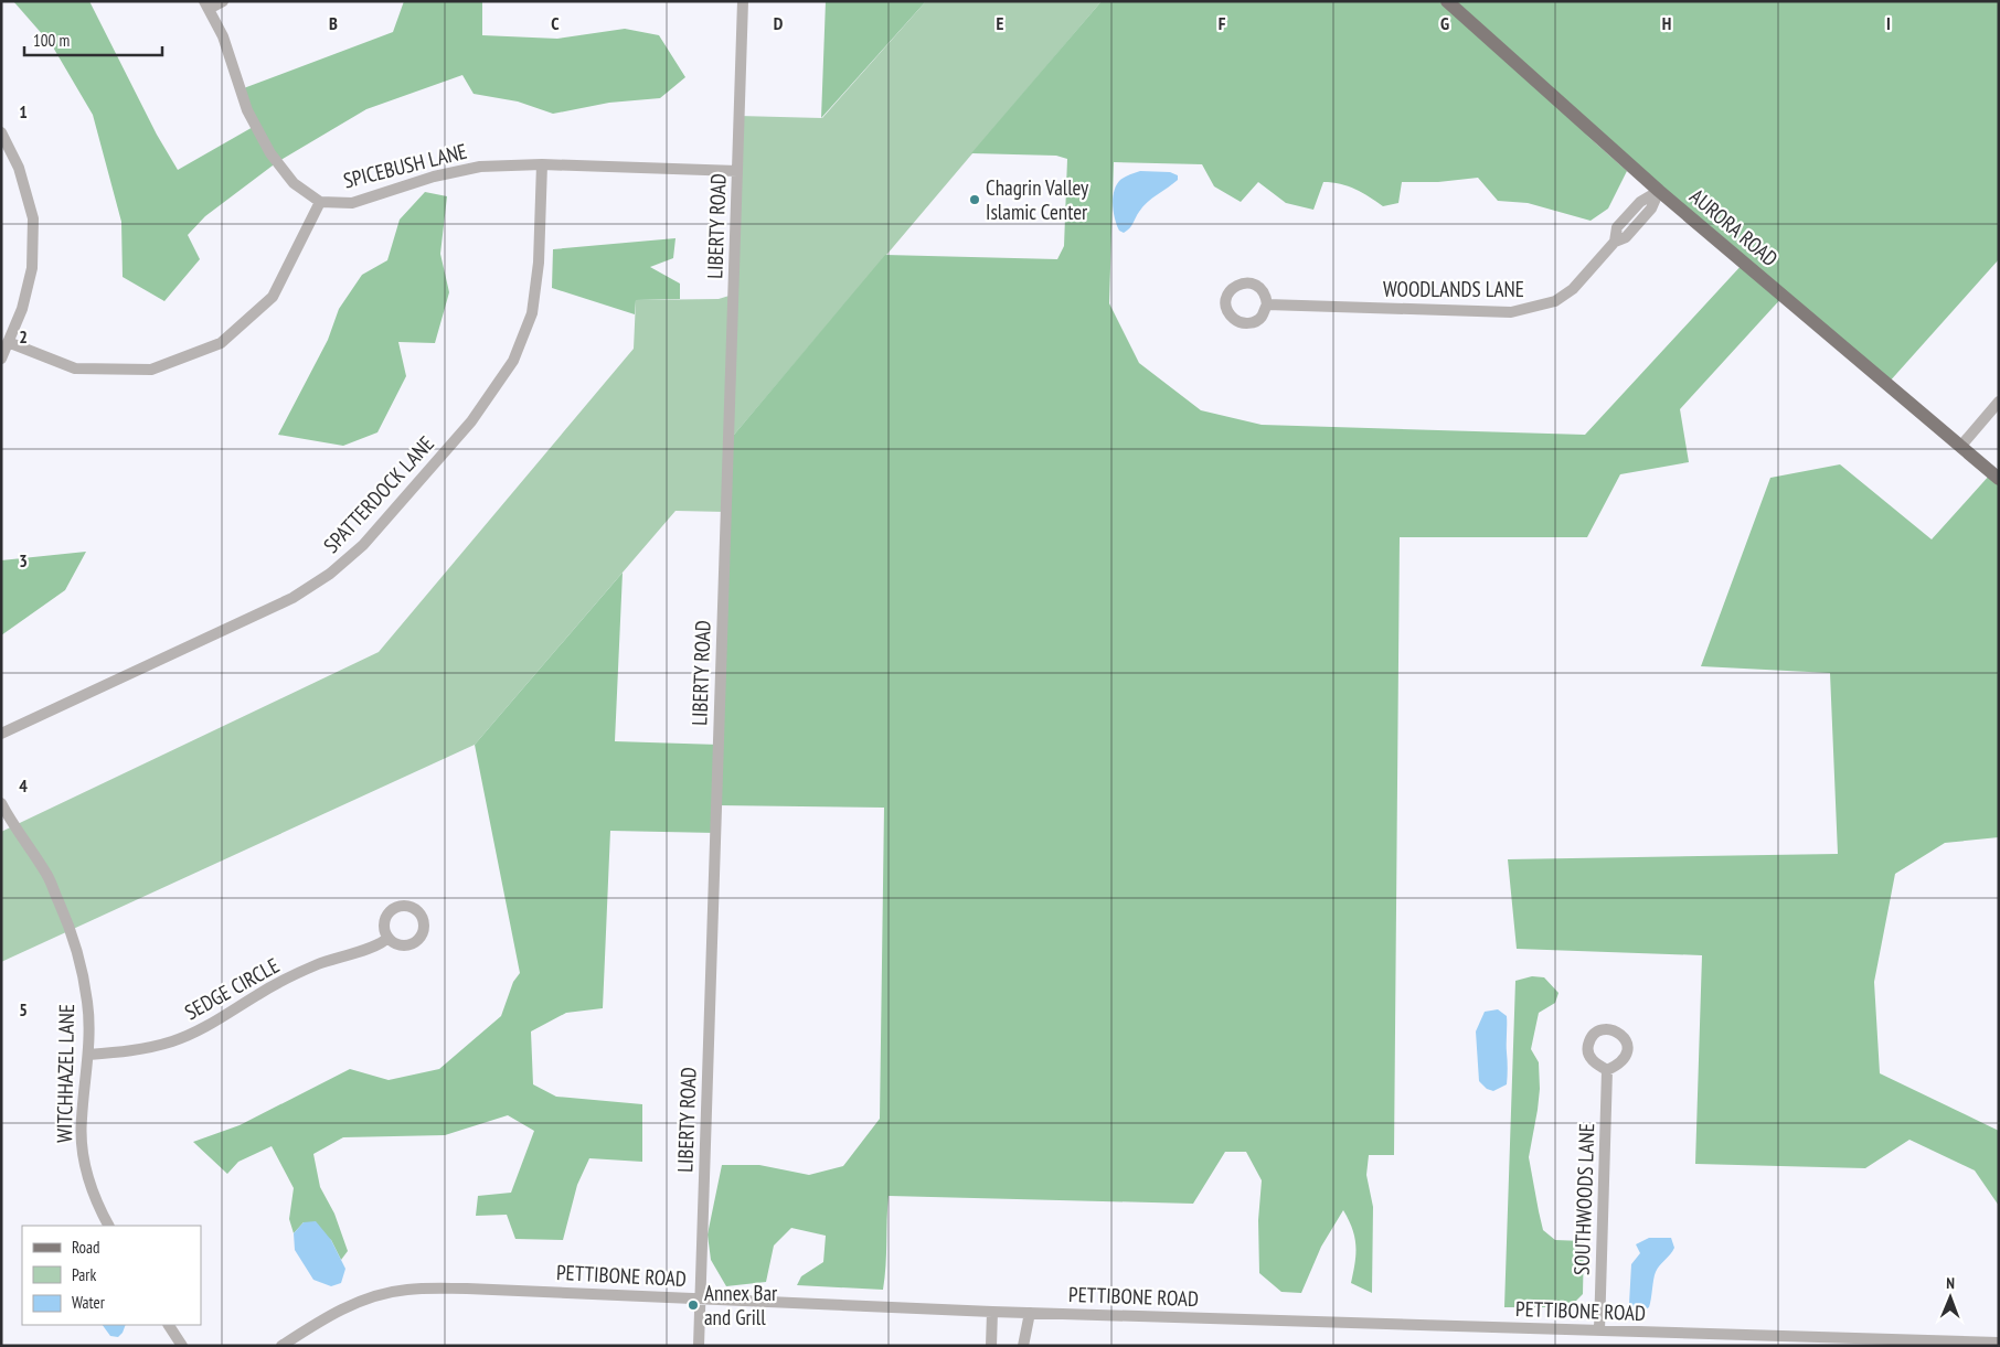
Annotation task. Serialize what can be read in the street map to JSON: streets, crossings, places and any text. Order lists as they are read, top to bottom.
{
  "streets": {
    "main road": ["AURORA ROAD"],
    "street": [
      "SPICEBUSH LANE",
      "LIBERTY ROAD",
      "WOODLANDS LANE",
      "SPATTERDOCK LANE",
      "SEDGE CIRCLE",
      "WITCHHAZEL LANE",
      "SOUTHWOODS LANE",
      "PETTIBONE ROAD"
    ]
  },
  "crossings": [
    ["SPICEBUSH LANE", "LIBERTY ROAD"],
    ["SPICEBUSH LANE", "SPATTERDOCK LANE"],
    ["LIBERTY ROAD", "PETTIBONE ROAD"],
    ["AURORA ROAD", "WOODLANDS LANE"],
    ["SEDGE CIRCLE", "WITCHHAZEL LANE"],
    ["SOUTHWOODS LANE", "PETTIBONE ROAD"]
  ],
  "places": ["Chagrin Valley Islamic Center", "Annex Bar and Grill"],
  "legend": ["Road", "Park", "Water"],
  "scale_bar": "100 m",
  "north": "top",
  "grid": {
    "columns": [
      "B",
      "C",
      "D",
      "E",
      "F",
      "G",
      "H",
      "I"
    ],
    "rows": [
      "1",
      "2",
      "3",
      "4",
      "5"
    ]
  }
}
